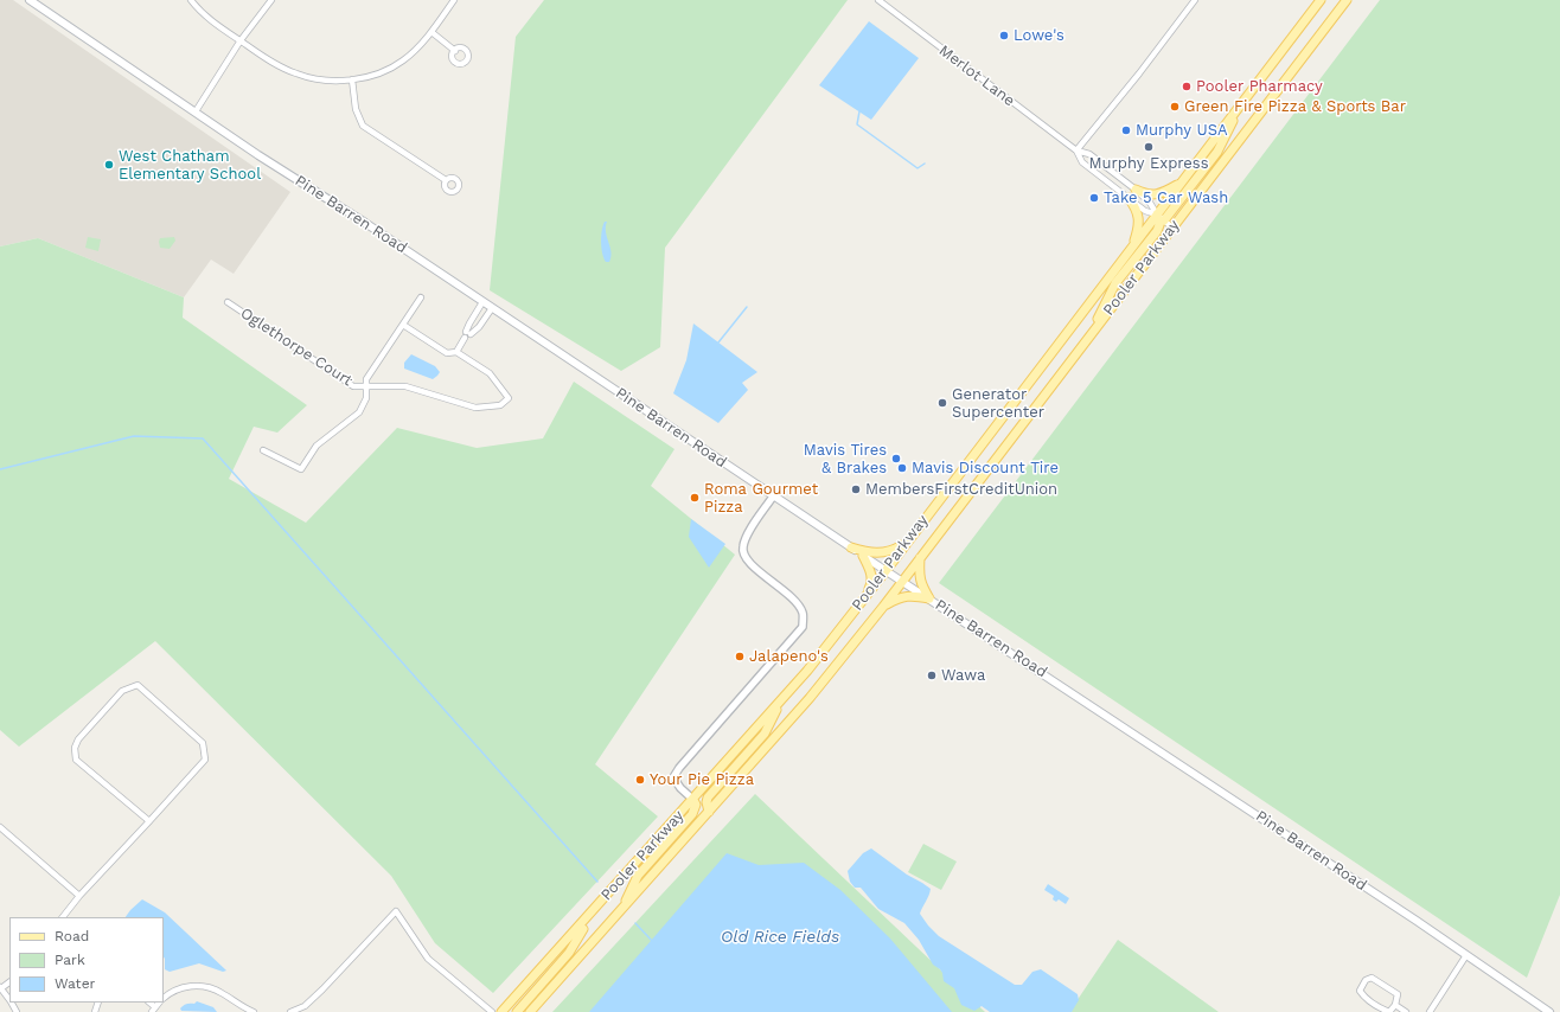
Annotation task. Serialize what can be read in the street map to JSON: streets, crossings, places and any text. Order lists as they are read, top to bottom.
{
  "streets": {
    "main road": ["Pine Barren Road", "Pooler Parkway"],
    "street": ["Merlot Lane", "Oglethorpe Court"]
  },
  "crossings": [
    ["Merlot Lane", "Pooler Parkway"],
    ["Pine Barren Road", "Pooler Parkway"]
  ],
  "water": ["Old Rice Fields"],
  "places": [
    "Lowe's",
    "Pooler Pharmacy",
    "Green Fire Pizza & Sports Bar",
    "Murphy USA",
    "Murphy Express",
    "West Chatham Elementary School",
    "Take 5 Car Wash",
    "Generator Supercenter",
    "Mavis Tires & Brakes",
    "Mavis Discount Tire",
    "MembersFirstCreditUnion",
    "Roma Gourmet Pizza",
    "Jalapeno's",
    "Wawa",
    "Your Pie Pizza"
  ],
  "legend": ["Road", "Park", "Water"]
}
